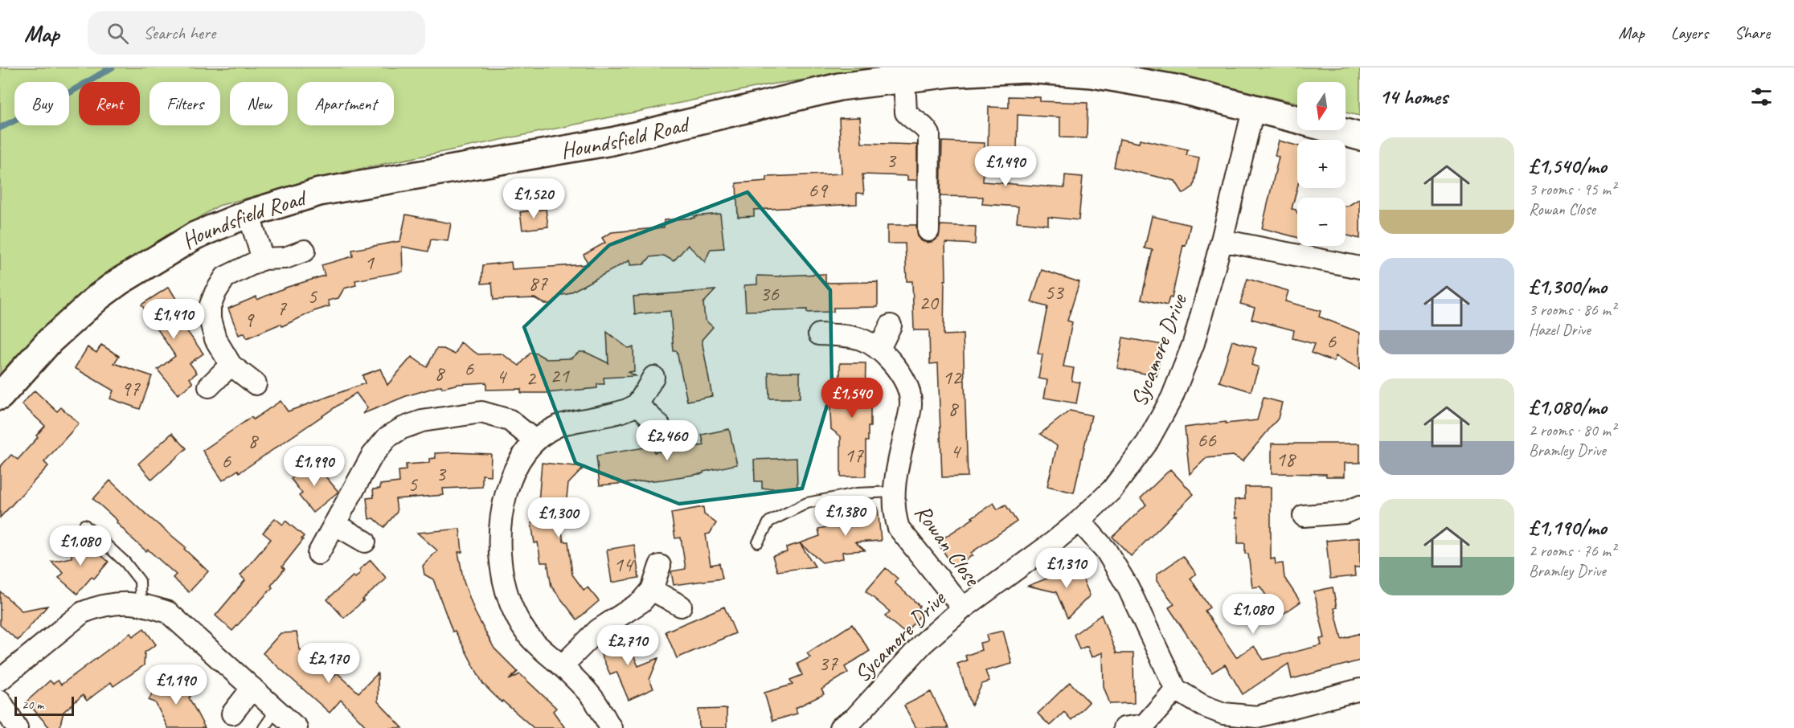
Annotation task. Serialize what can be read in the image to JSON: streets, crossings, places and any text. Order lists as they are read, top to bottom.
{
  "streets": {
    "street": ["Houndsfield Road", "Sycamore Drive", "Rowan Close"]
  },
  "crossings": [
    ["Houndsfield Road", "Sycamore Drive"],
    ["Sycamore Drive", "Rowan Close"]
  ],
  "house_numbers": [
    "3",
    "69",
    "1",
    "87",
    "53",
    "36",
    "5",
    "20",
    "7",
    "9",
    "6",
    "6",
    "8",
    "21",
    "4",
    "12",
    "2",
    "97",
    "8",
    "66",
    "8",
    "4",
    "17",
    "18",
    "6",
    "3",
    "5",
    "14",
    "37"
  ],
  "scale_bar": "20 m",
  "north": "bottom",
  "page": {
    "header": "Map",
    "search": "Search here",
    "nav": ["Map", "Layers", "Share"],
    "heading": "14 homes",
    "map_buttons": ["+", "−"],
    "chip": [
      "Buy",
      "Rent",
      "Filters",
      "New",
      "Apartment"
    ],
    "list": [
      {
        "name": "£1,540/mo",
        "note": "3 rooms · 95 m² · Rowan Close"
      },
      {
        "name": "£1,300/mo",
        "note": "3 rooms · 86 m² · Hazel Drive"
      },
      {
        "name": "£1,080/mo",
        "note": "2 rooms · 80 m² · Bramley Drive"
      },
      {
        "name": "£1,190/mo",
        "note": "2 rooms · 76 m² · Bramley Drive"
      }
    ],
    "price": [
      "£1,490",
      "£1,520",
      "£1,410",
      "£1,540",
      "£2,460",
      "£1,990",
      "£1,380",
      "£1,300",
      "£1,080",
      "£1,310",
      "£1,080",
      "£2,710",
      "£2,170",
      "£1,190"
    ],
    "scale": "20 m"
  }
}
